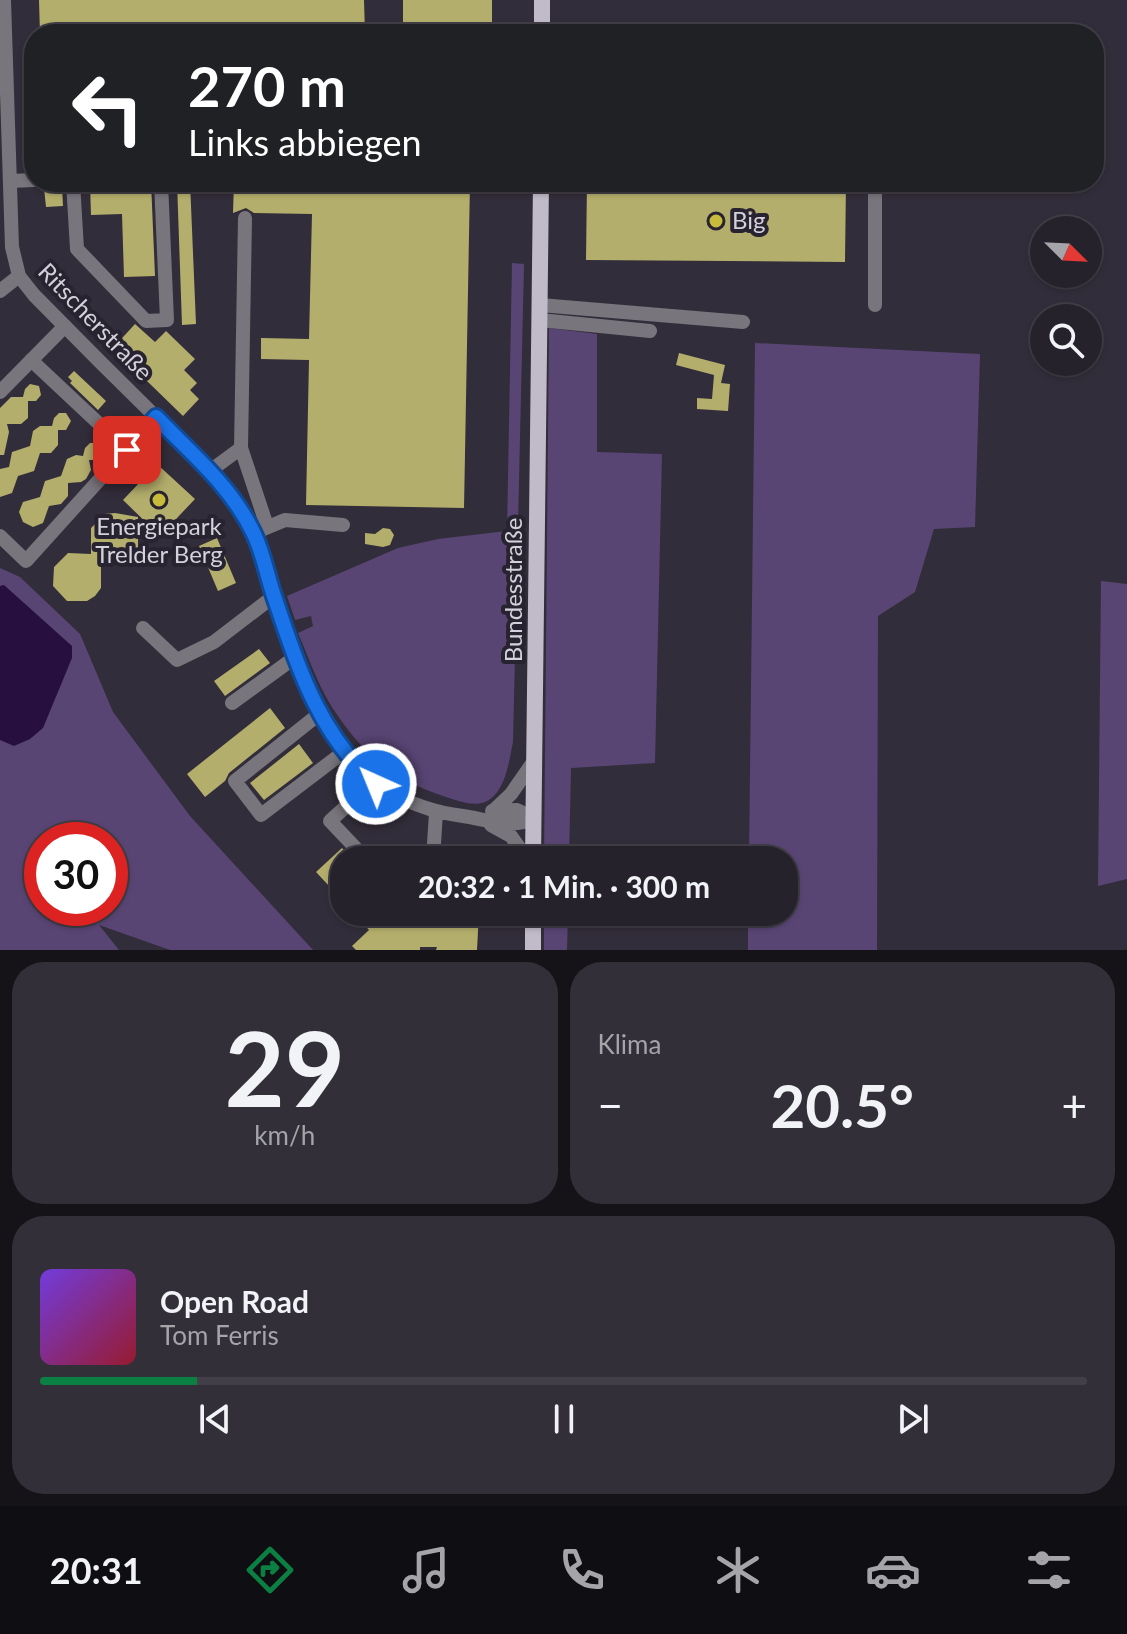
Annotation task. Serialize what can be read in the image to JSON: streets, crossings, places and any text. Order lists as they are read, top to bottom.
{
  "streets": {
    "main road": ["Bundesstraße"],
    "street": ["Ritscherstraße"]
  },
  "crossings": [
    ["Ritscherstraße", "Bundesstraße"]
  ],
  "places": ["Big", "Energiepark Trelder Berg"],
  "north": "bottom right",
  "page": {
    "turn": ["270 m", "Links abbiegen"],
    "limit": "30",
    "trip": "20:32 · 1 Min. · 300 m",
    "tile": [
      ["29", "km/h"],
      "Klima"
    ],
    "heat": ["−", "20.5°", "+"],
    "song": ["Open Road", "Tom Ferris"],
    "tabs": "20:31"
  }
}
